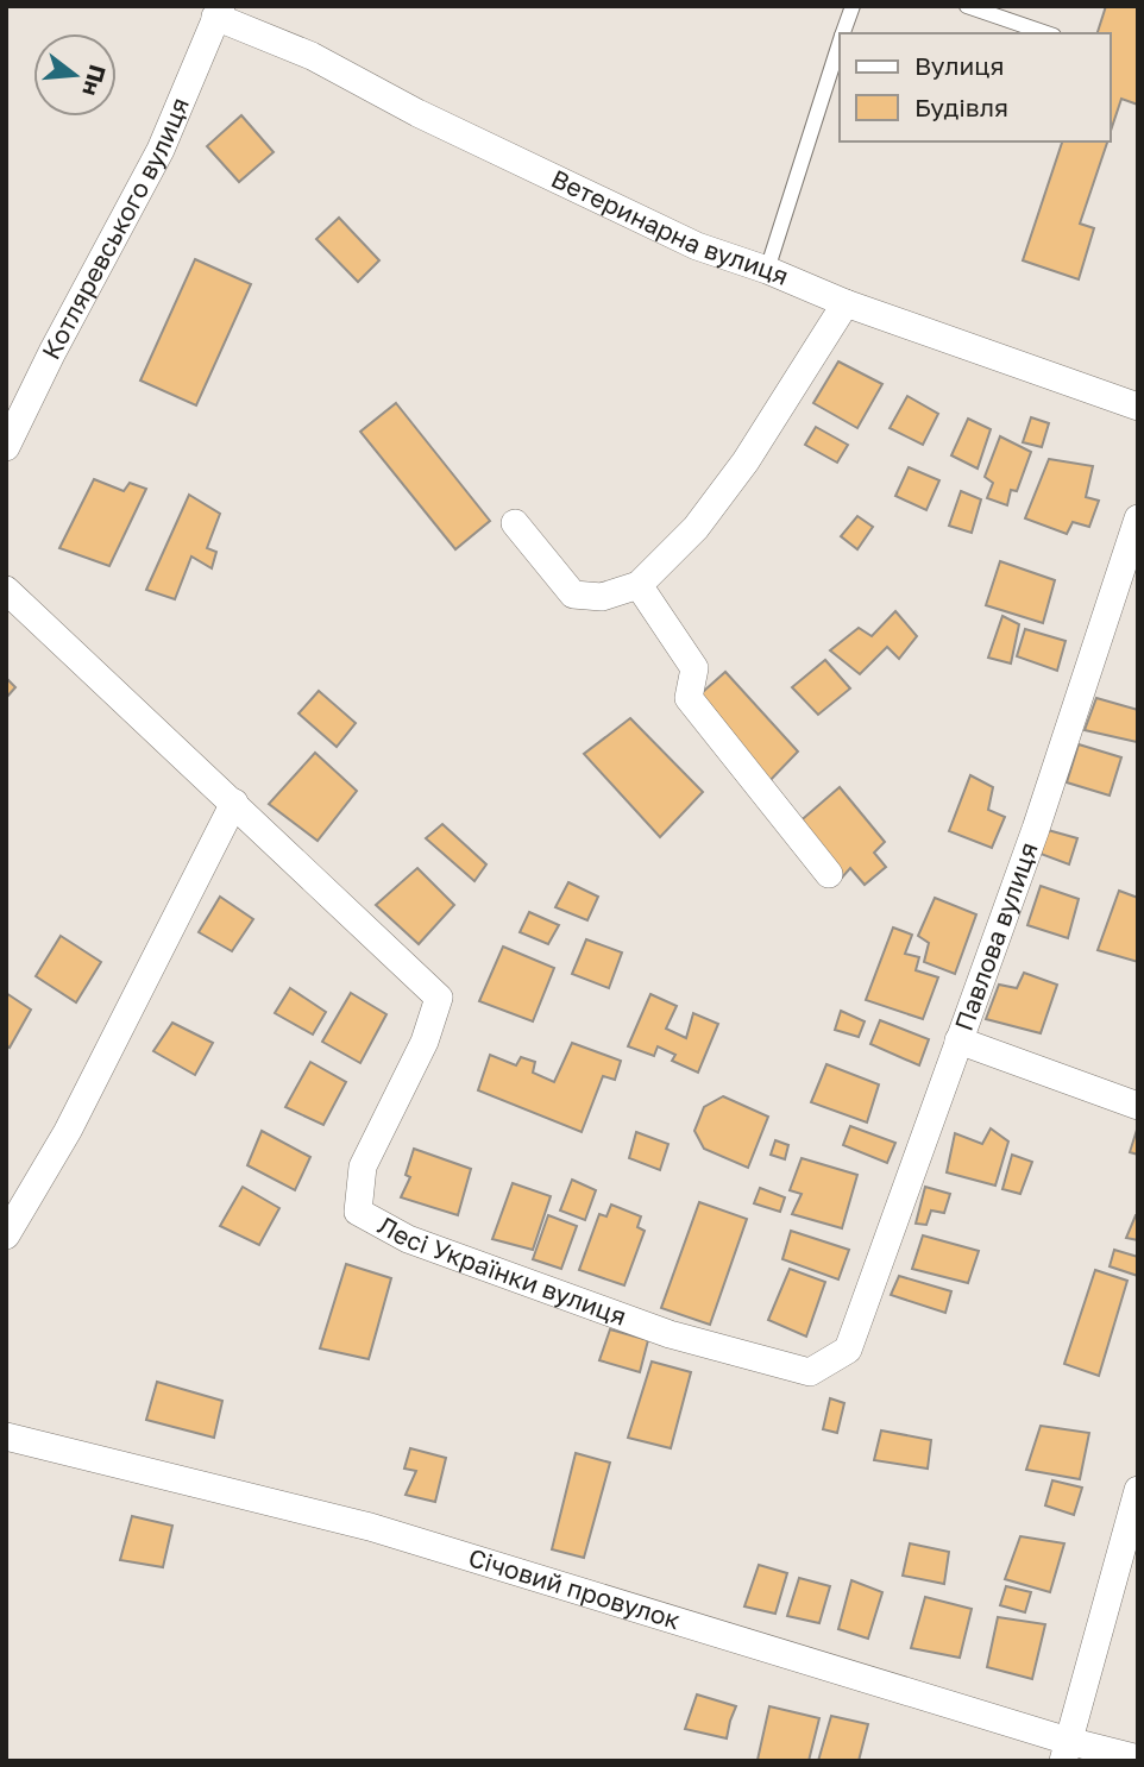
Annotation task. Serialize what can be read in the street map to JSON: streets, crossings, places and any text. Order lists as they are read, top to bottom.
{
  "streets": {
    "street": [
      "Котляревського вулиця",
      "Ветеринарна вулиця",
      "Павлова вулиця",
      "Лесі Українки вулиця",
      "Січовий провулок"
    ]
  },
  "crossings": [
    ["Котляревського вулиця", "Ветеринарна вулиця"],
    ["Павлова вулиця", "Лесі Українки вулиця"]
  ],
  "legend": ["Вулиця", "Будівля"],
  "north": "right"
}
